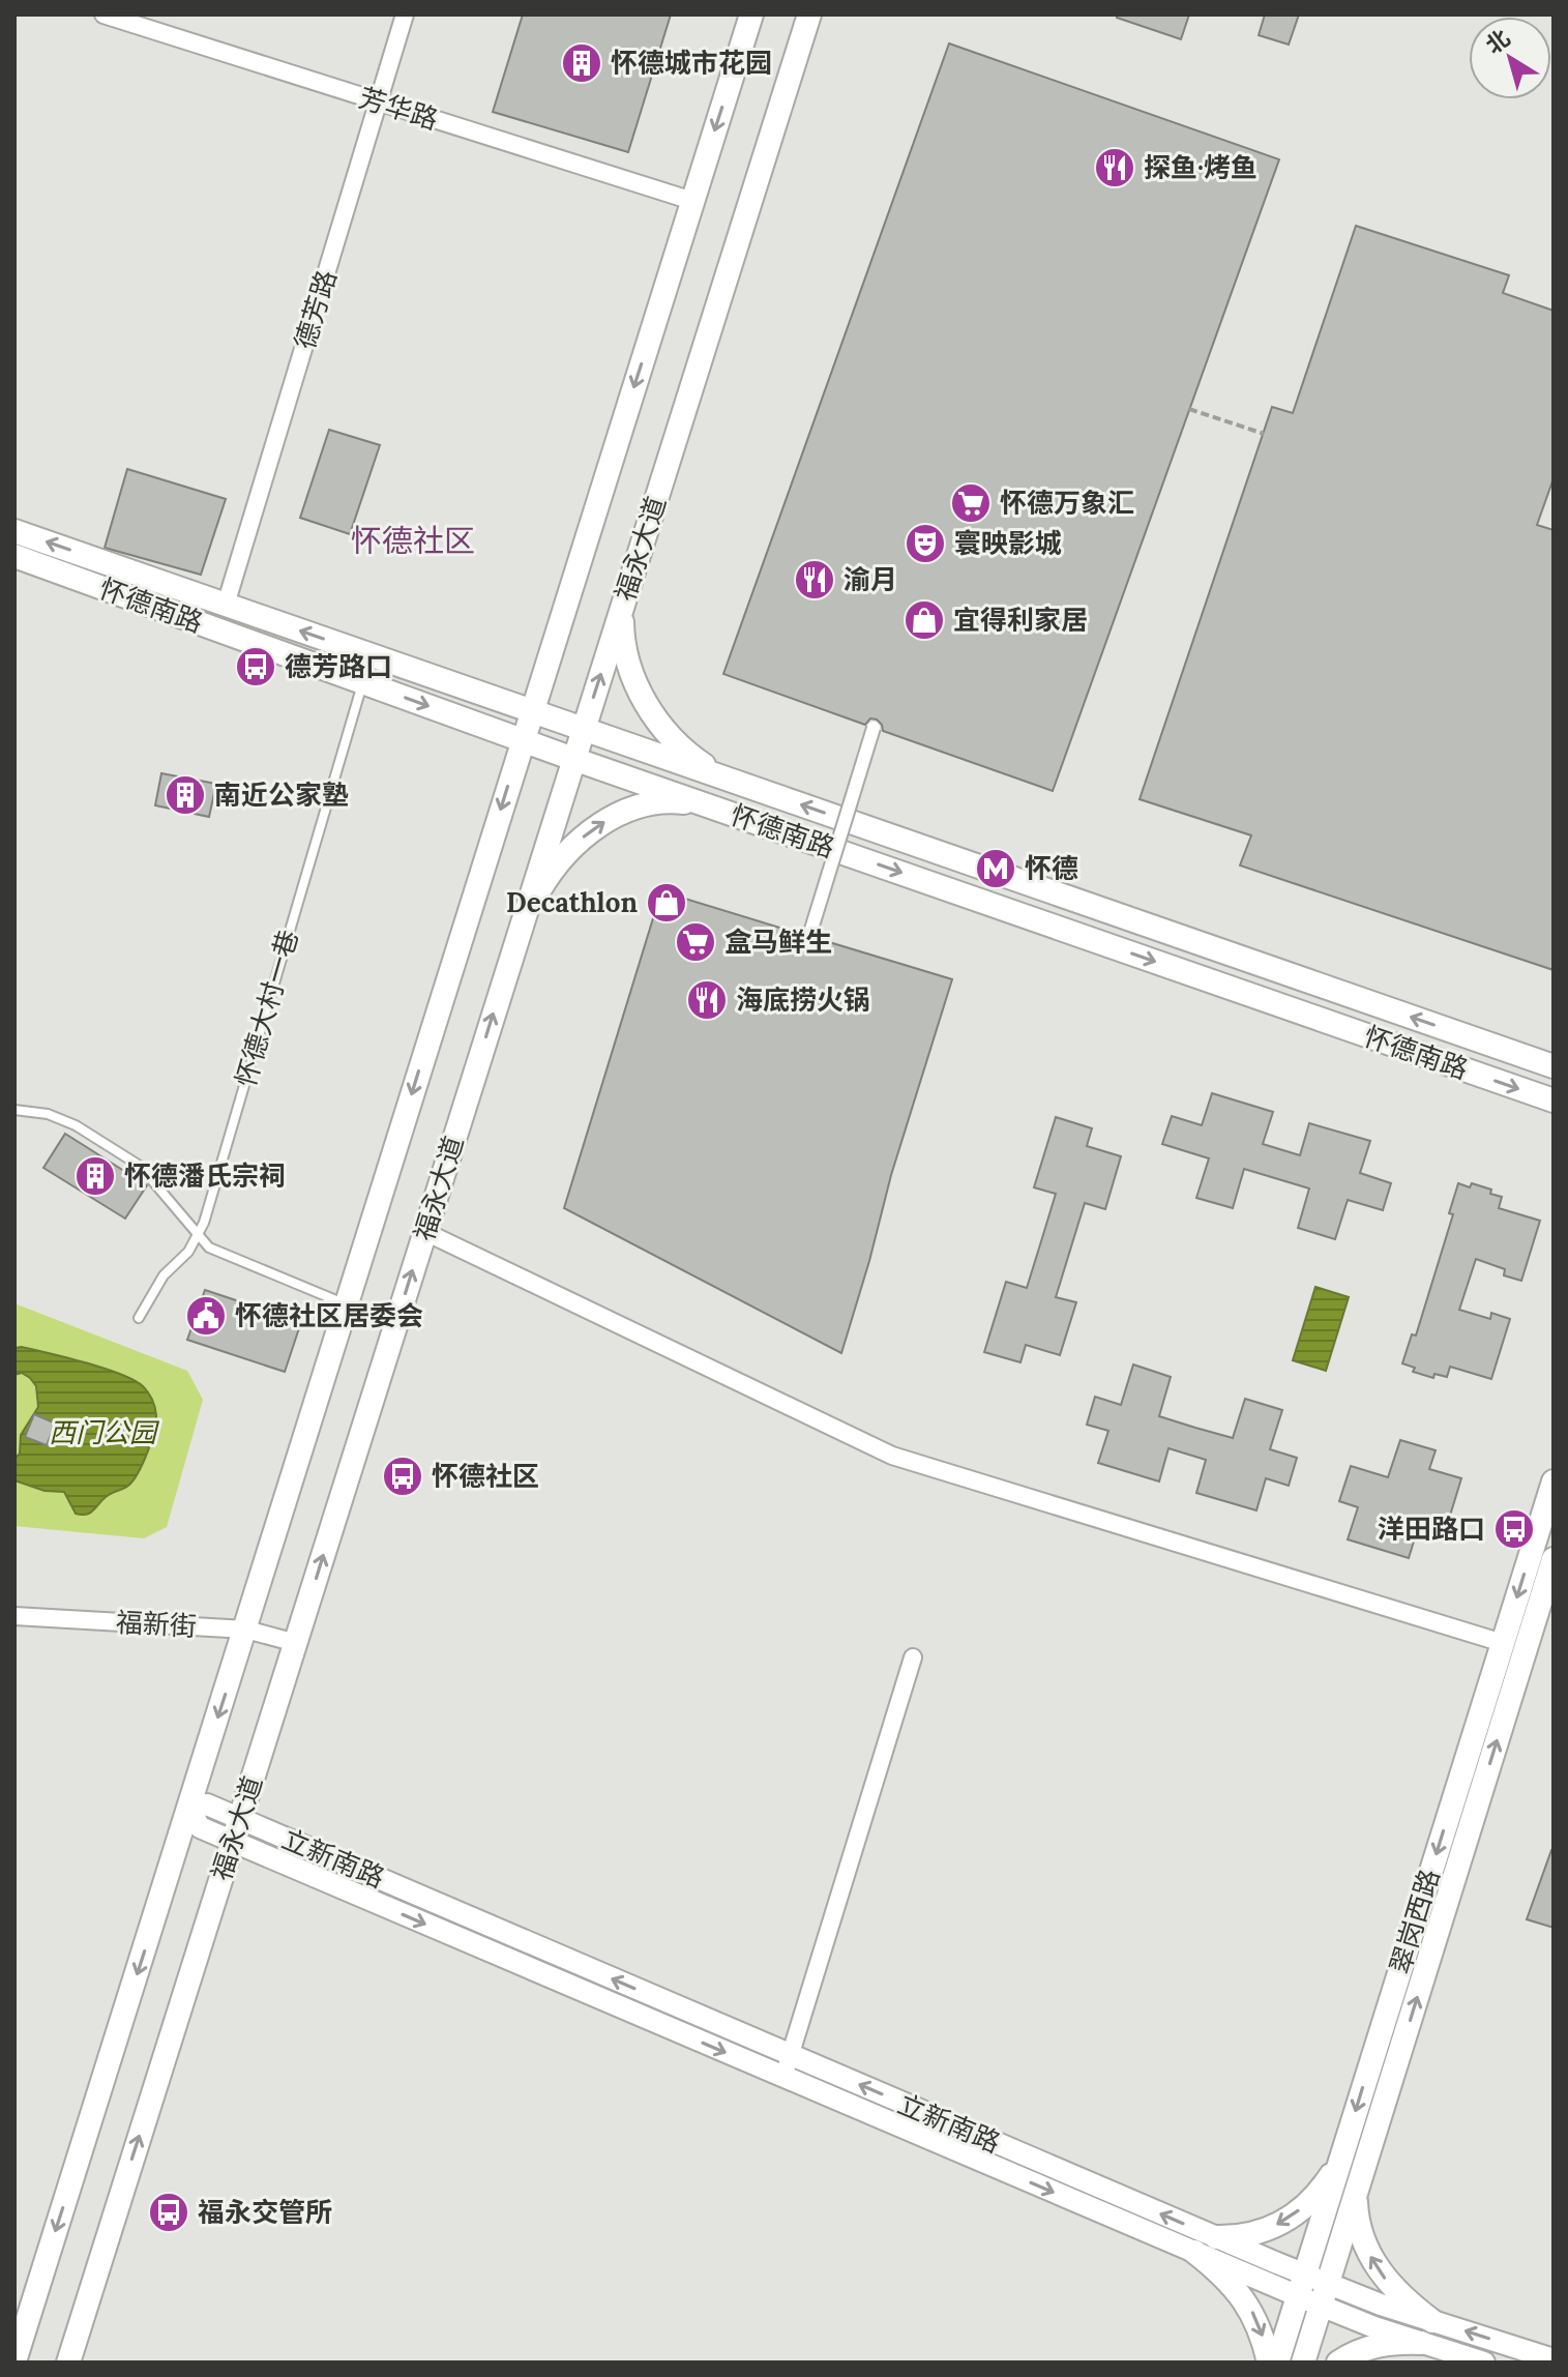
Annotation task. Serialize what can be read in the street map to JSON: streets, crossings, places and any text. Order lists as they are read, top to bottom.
{
  "streets": {
    "main road": ["福永大道", "怀德南路", "翠岗西路"],
    "street": [
      "芳华路",
      "德芳路",
      "福新街",
      "立新南路"
    ],
    "lane": ["怀德大村一巷"]
  },
  "crossings": [
    ["芳华路", "德芳路"],
    ["芳华路", "福永大道"],
    ["德芳路", "怀德南路"],
    ["福永大道", "怀德南路"],
    ["福永大道", "福新街"],
    ["福永大道", "立新南路"],
    ["怀德南路", "怀德大村一巷"],
    ["立新南路", "翠岗西路"]
  ],
  "districts": ["怀德社区"],
  "parks": ["西门公园"],
  "places": {
    "building": ["怀德城市花园", "南近公家塾", "怀德潘氏宗祠"],
    "restaurant": ["探鱼·烤鱼", "渝月", "海底捞火锅"],
    "supermarket": ["怀德万象汇", "盒马鲜生"],
    "theatre": ["寰映影城"],
    "shop": ["宜得利家居", "Decathlon"],
    "bus stop": [
      "德芳路口",
      "怀德社区",
      "洋田路口",
      "福永交管所"
    ],
    "metro station": ["怀德"],
    "public building": ["怀德社区居委会"]
  },
  "north": "top left"
}
